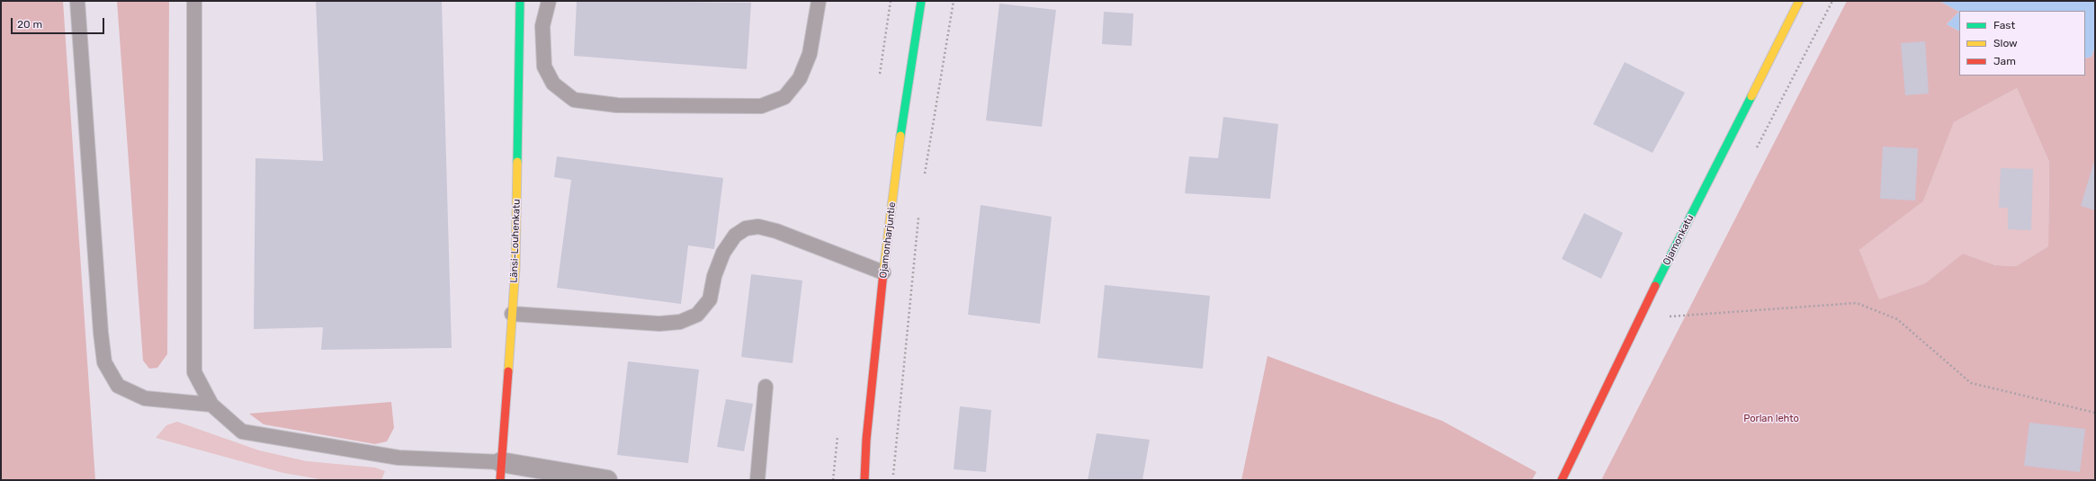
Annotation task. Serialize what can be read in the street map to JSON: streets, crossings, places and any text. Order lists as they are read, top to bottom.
{
  "streets": {
    "street": ["Ojamonharjuntie", "Ojamonkatu", "Länsi-Louhenkatu"]
  },
  "parks": ["Porlan lehto"],
  "legend": ["Fast", "Slow", "Jam"],
  "scale_bar": "20 m"
}
